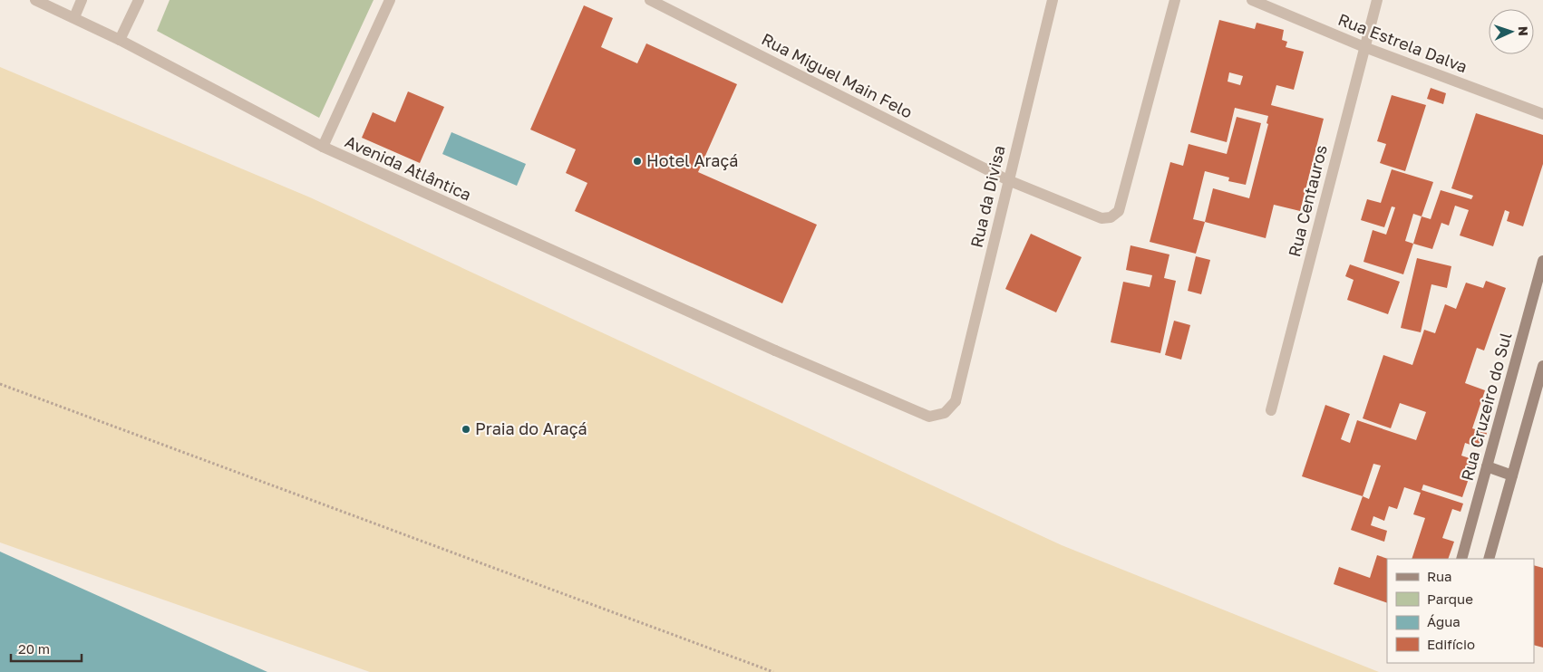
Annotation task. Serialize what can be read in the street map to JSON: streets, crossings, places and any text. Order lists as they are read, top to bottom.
{
  "streets": {
    "street": [
      "Rua Estrela Dalva",
      "Rua Miguel Main Felo",
      "Avenida Atlântica",
      "Rua da Divisa",
      "Rua Centauros",
      "Rua Cruzeiro do Sul"
    ]
  },
  "crossings": [
    ["Rua Estrela Dalva", "Rua Centauros"],
    ["Rua Miguel Main Felo", "Rua da Divisa"],
    ["Avenida Atlântica", "Rua da Divisa"]
  ],
  "places": ["Hotel Araçá", "Praia do Araçá"],
  "legend": [
    "Rua",
    "Parque",
    "Água",
    "Edifício"
  ],
  "scale_bar": "20 m",
  "north": "right"
}
